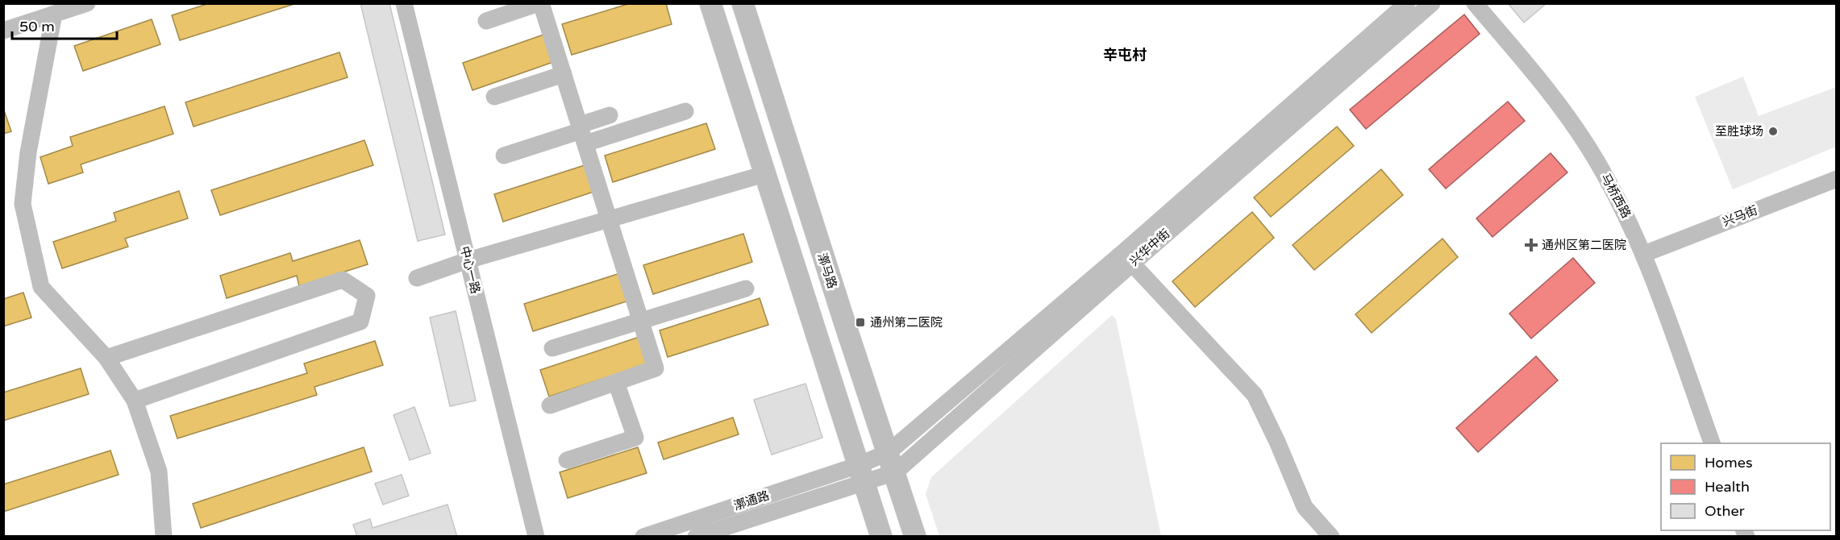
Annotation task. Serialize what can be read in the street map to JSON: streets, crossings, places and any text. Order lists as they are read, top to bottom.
{
  "streets": {
    "main road": ["漷马路"],
    "street": [
      "马桥西路",
      "兴马街",
      "兴华中街",
      "中心一路",
      "漷通路"
    ]
  },
  "crossings": [
    ["马桥西路", "兴马街"],
    ["兴华中街", "漷马路"],
    ["兴华中街", "漷通路"]
  ],
  "districts": ["辛屯村"],
  "places": {
    "other": ["至胜球场"],
    "health": ["通州区第二医院"],
    "transit": ["通州第二医院"]
  },
  "legend": ["Homes", "Health", "Other"],
  "scale_bar": "50 m"
}
